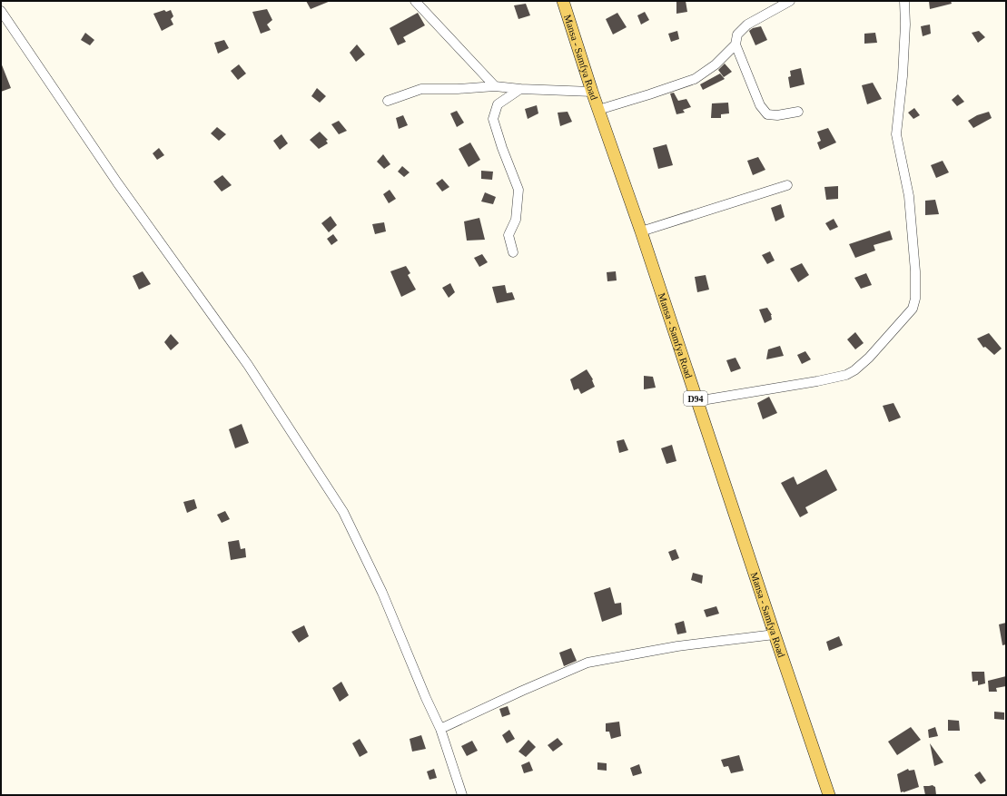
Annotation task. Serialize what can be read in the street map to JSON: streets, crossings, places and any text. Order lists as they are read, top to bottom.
{
  "streets": {
    "main road": ["Mansa - Samfya Road", "D94"]
  }
}
